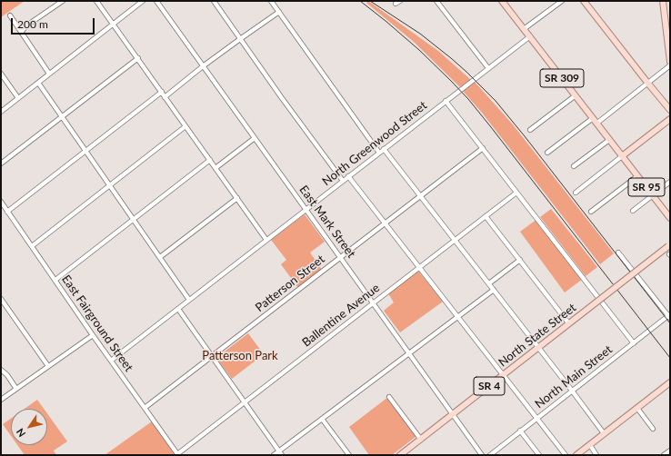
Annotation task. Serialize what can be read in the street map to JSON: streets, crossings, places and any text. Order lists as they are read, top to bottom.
{
  "streets": {
    "main road": [
      "SR 309",
      "SR 95",
      "North State Street",
      "SR 4"
    ],
    "street": [
      "North Greenwood Street",
      "East Mark Street",
      "Patterson Street",
      "Ballentine Avenue",
      "East Fairground Street",
      "North Main Street"
    ]
  },
  "crossings": [
    ["SR 309", "North Greenwood Street"],
    ["SR 309", "SR 95"],
    ["North Greenwood Street", "East Mark Street"],
    ["North Greenwood Street", "East Fairground Street"],
    ["East Mark Street", "Patterson Street"],
    ["East Mark Street", "Ballentine Avenue"],
    ["East Mark Street", "North State Street"],
    ["Patterson Street", "East Fairground Street"],
    ["Ballentine Avenue", "East Fairground Street"]
  ],
  "parks": ["Patterson Park"],
  "scale_bar": "200 m",
  "north": "bottom left"
}
